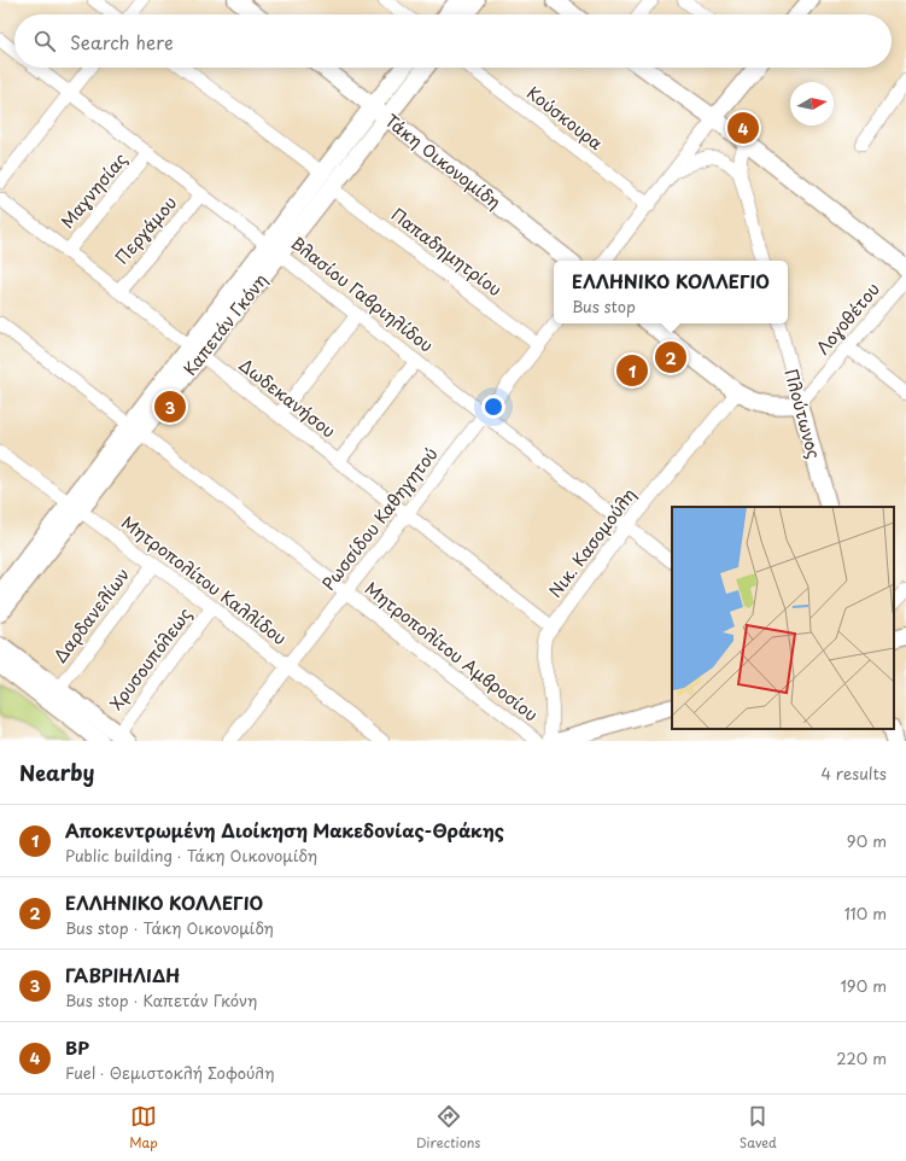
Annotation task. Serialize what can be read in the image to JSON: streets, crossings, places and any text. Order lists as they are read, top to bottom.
{
  "streets": {
    "main road": ["Τάκη Οικονομίδη", "Καπετάν Γκόνη", "Πλούτωνος"],
    "street": [
      "Κούσκουρα",
      "Μαγνησίας",
      "Περγάμου",
      "Παπαδημητρίου",
      "Βλασίου Γαβριηλίδου",
      "Λογοθέτου",
      "Δωδεκανήσου",
      "Ρωσσίδου Καθηγητού",
      "Νικ. Κασομούλη",
      "Μητροπολίτου Καλλίδου",
      "Δαρδανελίων",
      "Μητροπολίτου Αμβροσίου",
      "Χρυσουπόλεως"
    ]
  },
  "crossings": [
    ["Τάκη Οικονομίδη", "Καπετάν Γκόνη"],
    ["Μαγνησίας", "Βλασίου Γαβριηλίδου"],
    ["Μαγνησίας", "Δωδεκανήσου"],
    ["Περγάμου", "Βλασίου Γαβριηλίδου"],
    ["Περγάμου", "Δωδεκανήσου"],
    ["Παπαδημητρίου", "Καπετάν Γκόνη"],
    ["Παπαδημητρίου", "Ρωσσίδου Καθηγητού"],
    ["Βλασίου Γαβριηλίδου", "Καπετάν Γκόνη"],
    ["Βλασίου Γαβριηλίδου", "Ρωσσίδου Καθηγητού"],
    ["Βλασίου Γαβριηλίδου", "Νικ. Κασομούλη"],
    ["Λογοθέτου", "Πλούτωνος"],
    ["Καπετάν Γκόνη", "Δωδεκανήσου"],
    ["Καπετάν Γκόνη", "Μητροπολίτου Καλλίδου"],
    ["Καπετάν Γκόνη", "Μητροπολίτου Αμβροσίου"],
    ["Δωδεκανήσου", "Ρωσσίδου Καθηγητού"],
    ["Δωδεκανήσου", "Νικ. Κασομούλη"],
    ["Ρωσσίδου Καθηγητού", "Μητροπολίτου Καλλίδου"],
    ["Ρωσσίδου Καθηγητού", "Μητροπολίτου Αμβροσίου"],
    ["Μητροπολίτου Καλλίδου", "Δαρδανελίων"],
    ["Μητροπολίτου Καλλίδου", "Χρυσουπόλεως"]
  ],
  "north": "right",
  "page": {
    "search": "Search here",
    "pins": [
      "4",
      "2",
      "1",
      "3"
    ],
    "popup": ["ΕΛΛΗΝΙΚΟ ΚΟΛΛΕΓΙΟ", "Bus stop"],
    "heading": ["Nearby", "4 results"],
    "list": [
      {
        "mark": "1",
        "name": "Αποκεντρωμένη Διοίκηση Μακεδονίας-Θράκης",
        "note": "Public building · Τάκη Οικονομίδη",
        "value": "90 m"
      },
      {
        "mark": "2",
        "name": "ΕΛΛΗΝΙΚΟ ΚΟΛΛΕΓΙΟ",
        "note": "Bus stop · Τάκη Οικονομίδη",
        "value": "110 m"
      },
      {
        "mark": "3",
        "name": "ΓΑΒΡΙΗΛΙΔΗ",
        "note": "Bus stop · Καπετάν Γκόνη",
        "value": "190 m"
      },
      {
        "mark": "4",
        "name": "BP",
        "note": "Fuel · Θεμιστοκλή Σοφούλη",
        "value": "220 m"
      }
    ],
    "nav": ["Map", "Directions", "Saved"]
  }
}
